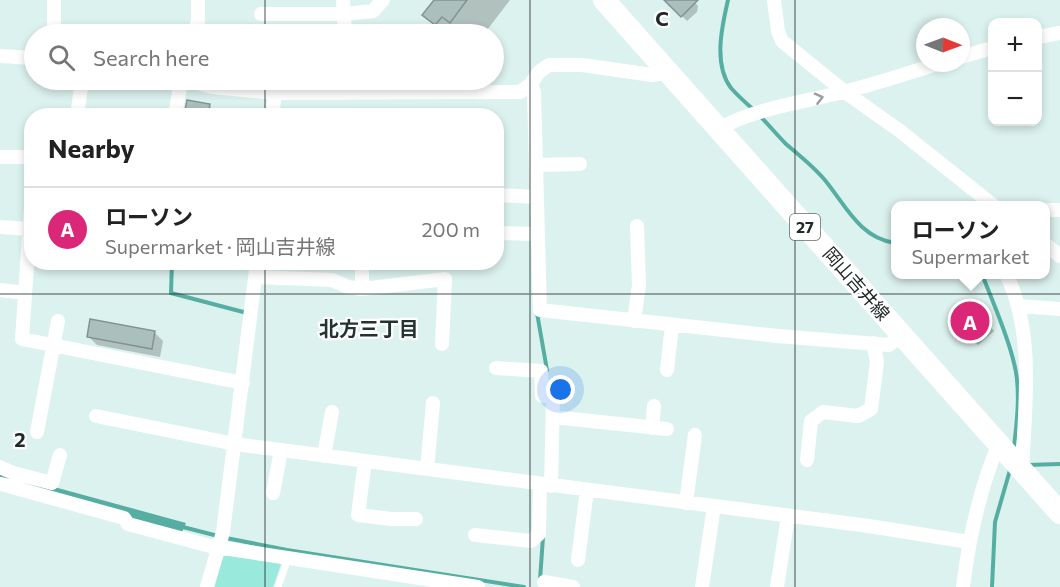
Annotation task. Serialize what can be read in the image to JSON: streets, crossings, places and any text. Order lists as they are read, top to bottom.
{
  "streets": {
    "main road": ["27", "岡山吉井線"]
  },
  "districts": ["北方三丁目"],
  "north": "right",
  "page": {
    "map_buttons": ["+", "−"],
    "search": "Search here",
    "heading": "Nearby",
    "list": [
      {
        "mark": "A",
        "name": "ローソン",
        "note": "Supermarket · 岡山吉井線",
        "value": "200 m"
      }
    ],
    "popup": ["ローソン", "Supermarket"],
    "pins": "A"
  },
  "grid": {
    "columns": ["C"],
    "rows": ["2"]
  }
}
